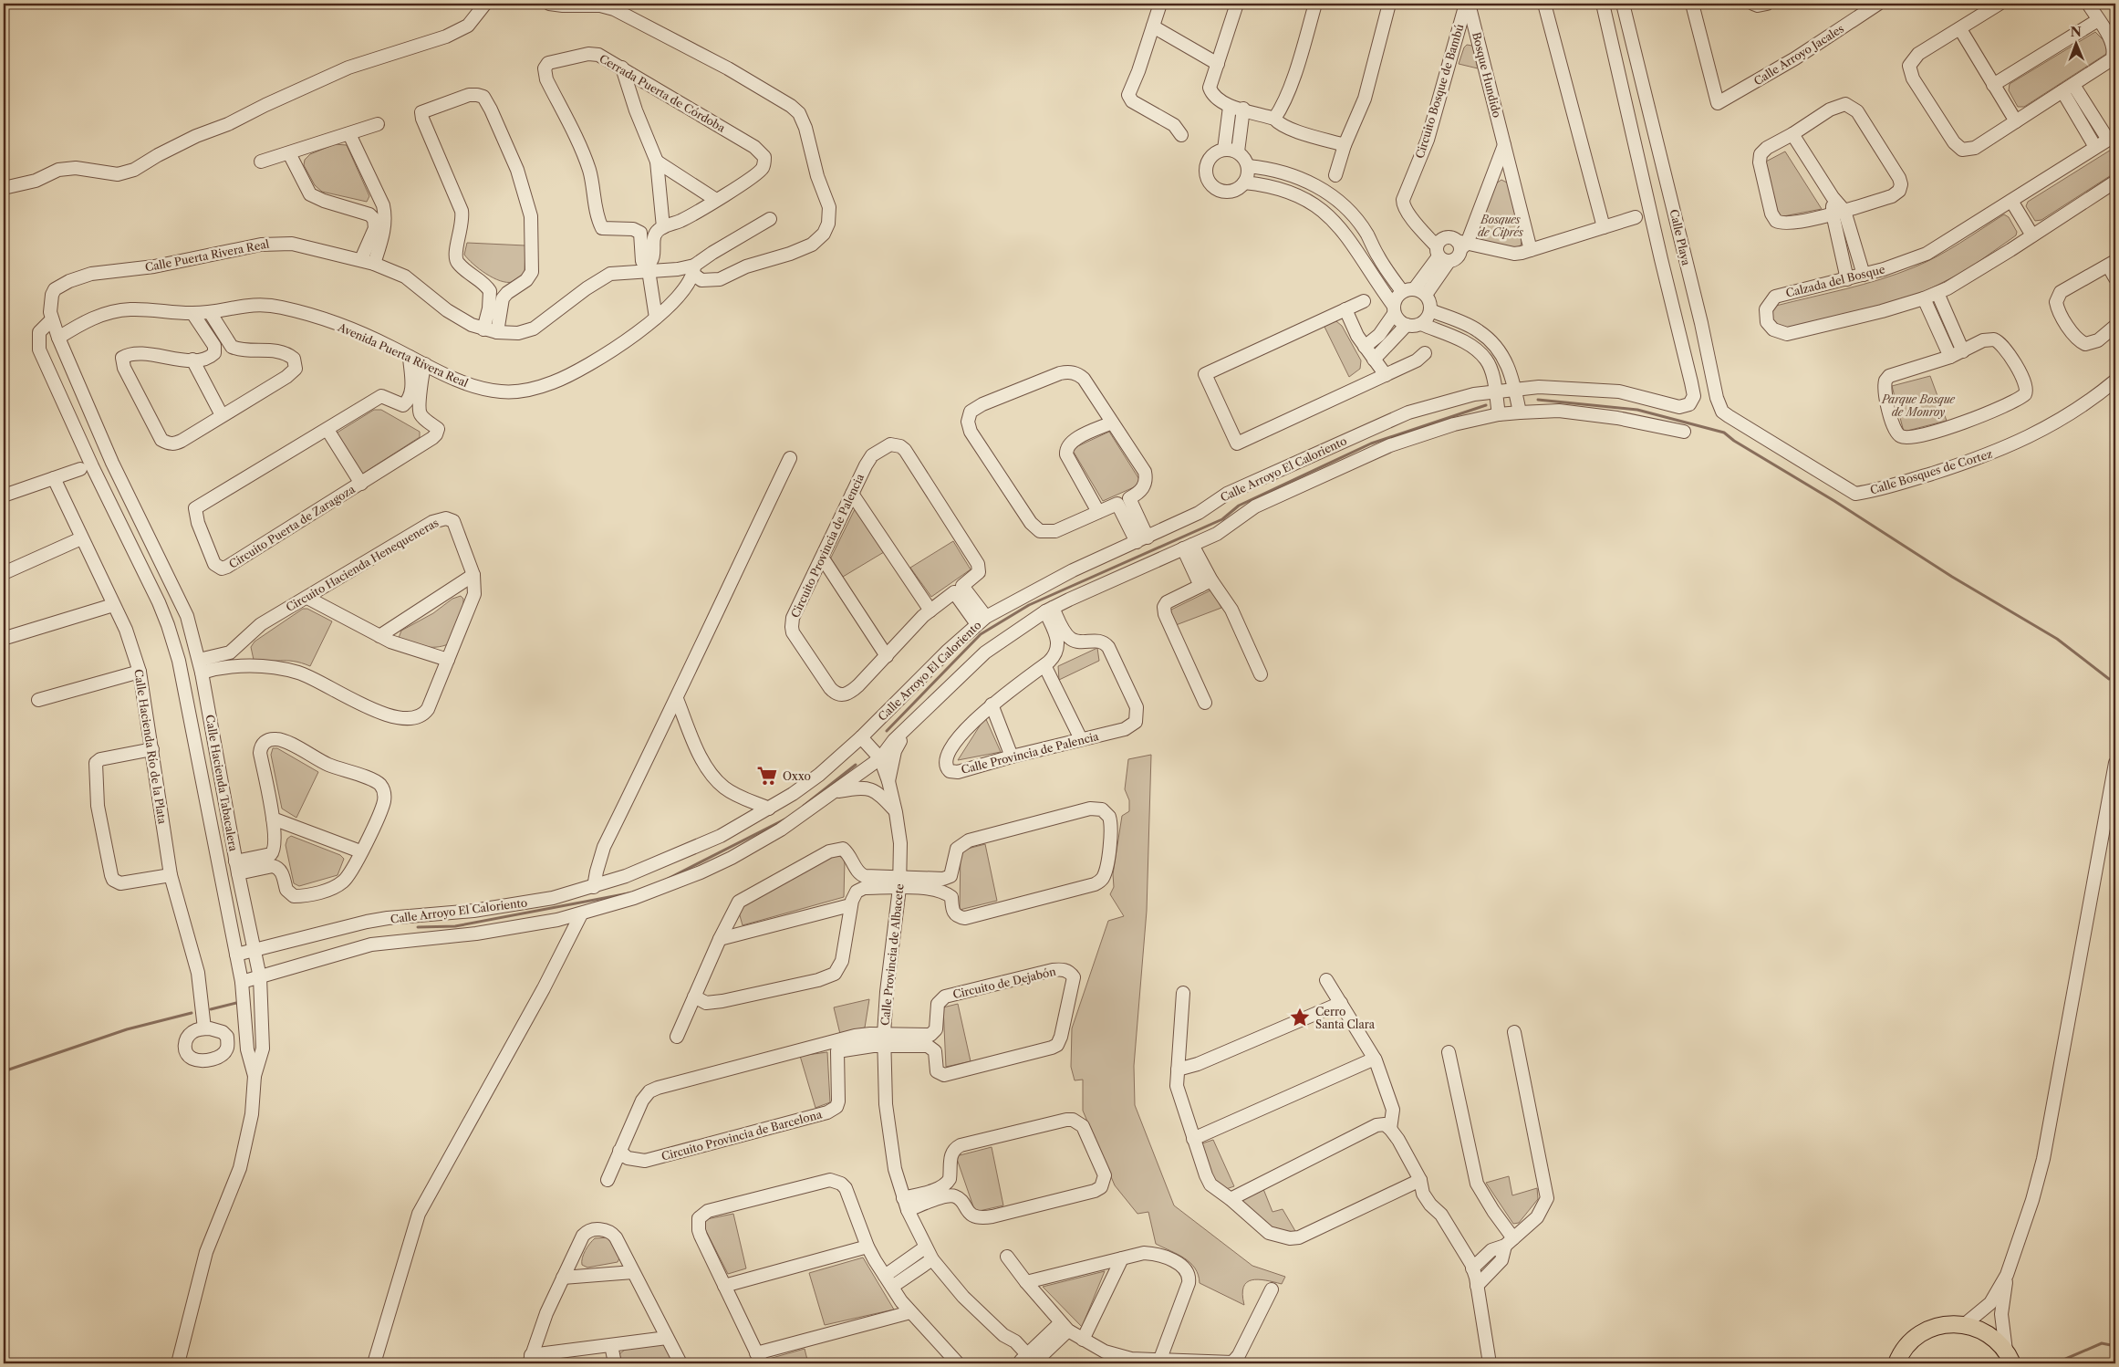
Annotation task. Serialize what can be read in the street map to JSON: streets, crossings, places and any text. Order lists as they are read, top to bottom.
{
  "streets": {
    "street": [
      "Calle Arroyo Jacales",
      "Bosque Hundido",
      "Circuito Bosque de Bambú",
      "Cerrada Puerta de Córdoba",
      "Calle Playa",
      "Calle Puerta Rivera Real",
      "Calzada del Bosque",
      "Avenida Puerta Rivera Real",
      "Calle Arroyo El Caloriento",
      "Calle Bosques de Cortez",
      "Circuito Puerta de Zaragoza",
      "Circuito Provincia de Palencia",
      "Circuito Hacienda Henequeneras",
      "Calle Hacienda Río de la Plata",
      "Calle Provincia de Palencia",
      "Calle Hacienda Tabacalera",
      "Calle Provincia de Albacete",
      "Circuito de Dejabón",
      "Circuito Provincia de Barcelona"
    ]
  },
  "crossings": [
    ["Bosque Hundido", "Circuito Bosque de Bambú"],
    ["Cerrada Puerta de Córdoba", "Calle Puerta Rivera Real"],
    ["Calle Playa", "Calle Arroyo El Caloriento"],
    ["Calle Playa", "Calle Bosques de Cortez"],
    ["Calle Puerta Rivera Real", "Avenida Puerta Rivera Real"],
    ["Calle Puerta Rivera Real", "Calle Hacienda Tabacalera"],
    ["Avenida Puerta Rivera Real", "Circuito Puerta de Zaragoza"],
    ["Calle Arroyo El Caloriento", "Calle Provincia de Palencia"],
    ["Calle Arroyo El Caloriento", "Calle Hacienda Tabacalera"],
    ["Calle Arroyo El Caloriento", "Calle Provincia de Albacete"],
    ["Circuito Hacienda Henequeneras", "Calle Hacienda Tabacalera"],
    ["Calle Provincia de Albacete", "Circuito de Dejabón"]
  ],
  "parks": ["Bosques de Ciprés", "Parque Bosque de Monroy"],
  "places": {
    "supermarket": ["Oxxo"],
    "place": ["Cerro Santa Clara"]
  },
  "north": "top"
}
